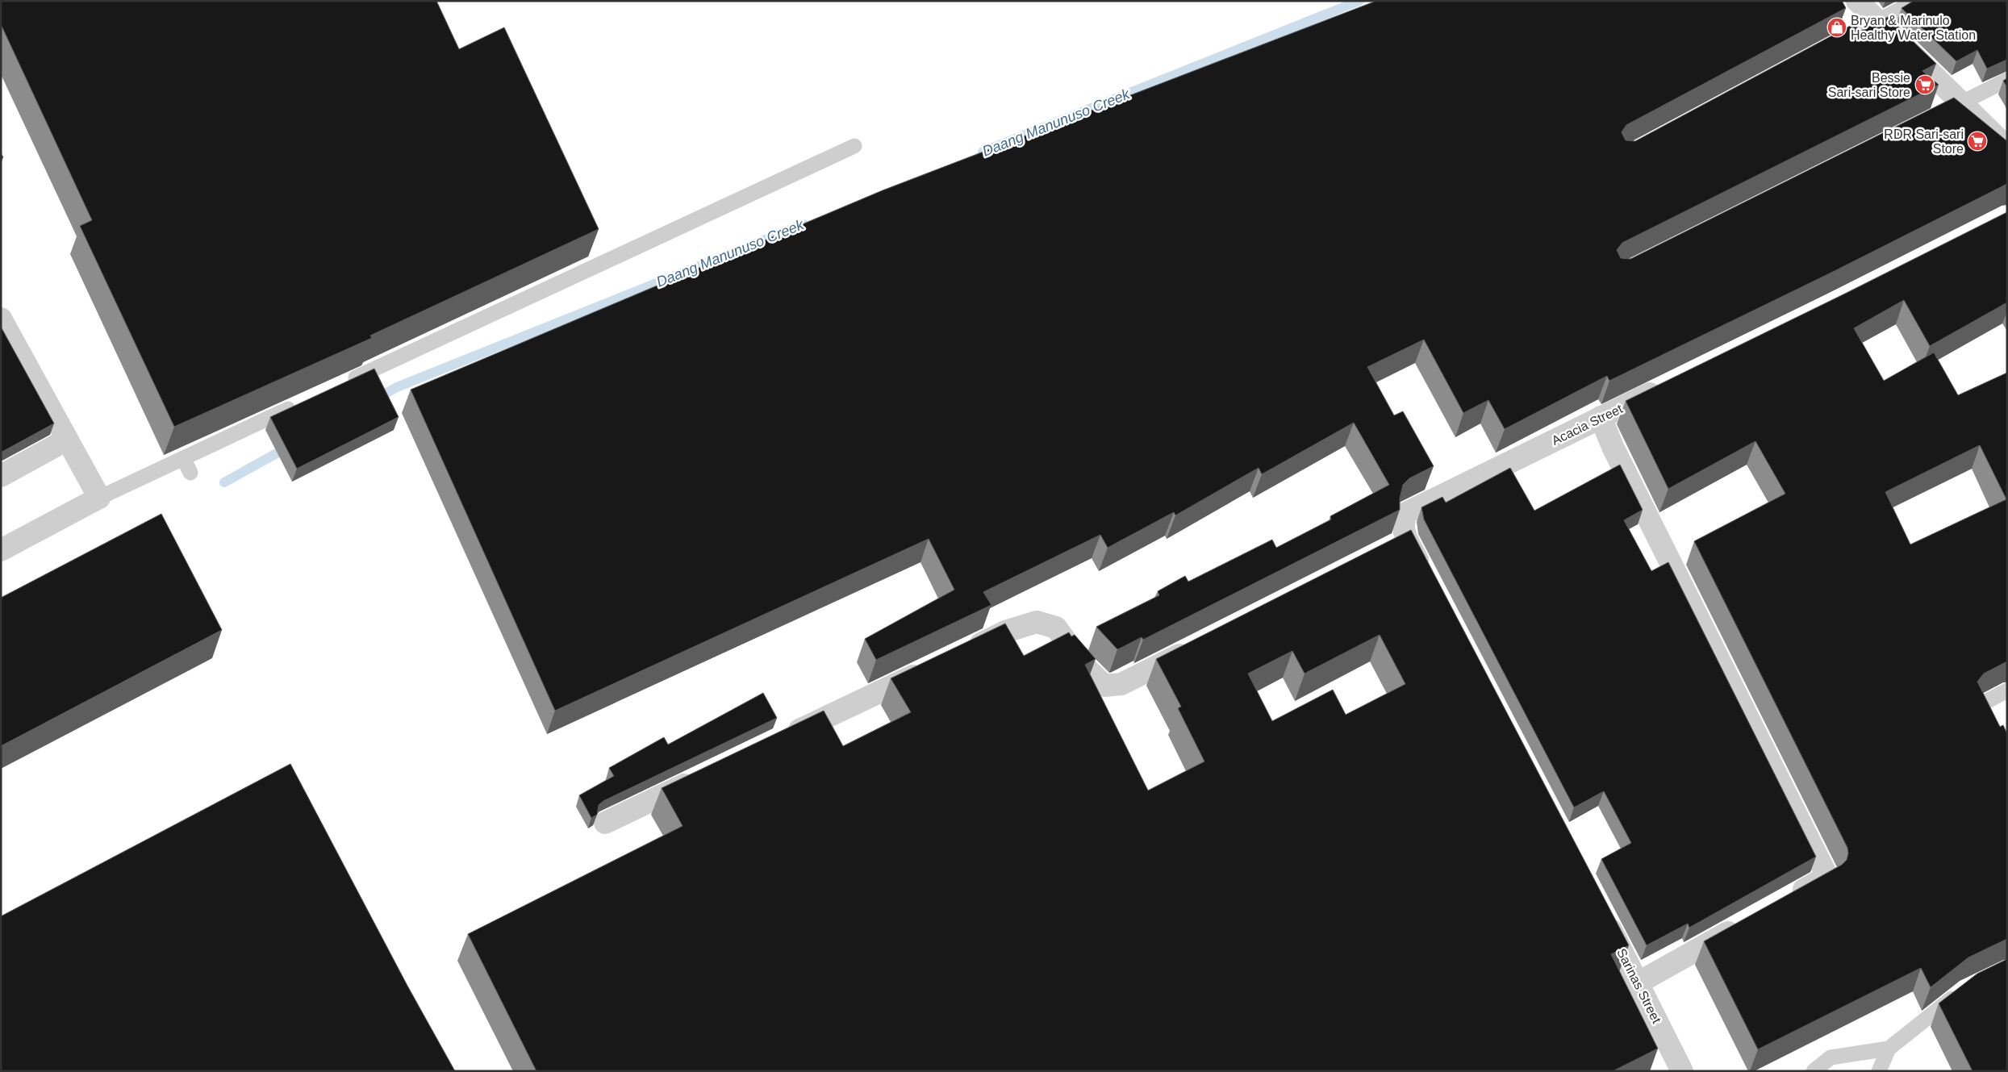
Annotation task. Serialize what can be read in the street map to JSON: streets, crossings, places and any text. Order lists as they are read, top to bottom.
{
  "streets": {
    "street": ["Acacia Street", "Sarinas Street"]
  },
  "water": ["Daang Manunuso Creek"],
  "places": {
    "shop": ["Bryan & Marinulo Healthy Water Station"],
    "supermarket": ["Bessie Sari-sari Store", "RDR Sari-sari Store"]
  }
}
